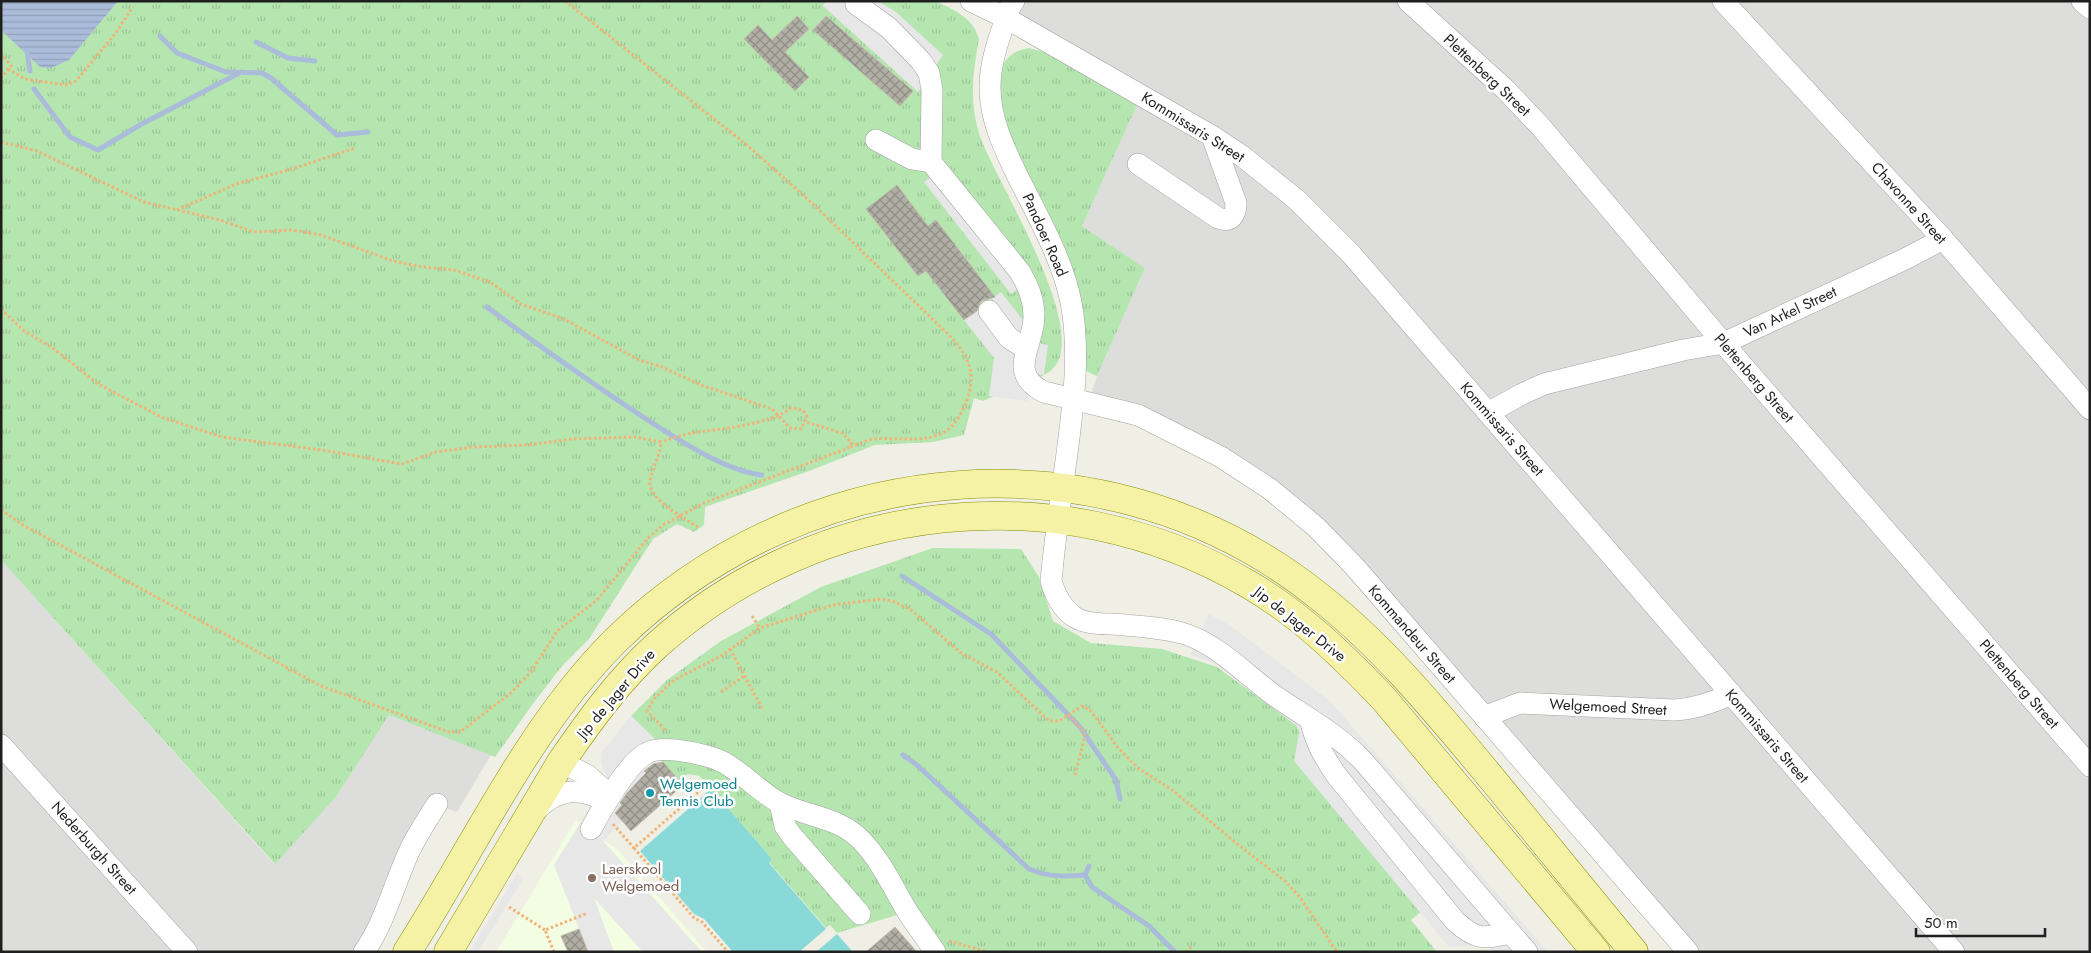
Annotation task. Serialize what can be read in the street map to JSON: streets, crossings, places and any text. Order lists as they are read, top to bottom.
{
  "streets": {
    "main road": ["Jip de Jager Drive"],
    "street": [
      "Plettenberg Street",
      "Kommissaris Street",
      "Chavonne Street",
      "Pandoer Road",
      "Van Arkel Street",
      "Kommandeur Street",
      "Welgemoed Street",
      "Nederburgh Street"
    ]
  },
  "crossings": [
    ["Plettenberg Street", "Van Arkel Street"],
    ["Kommissaris Street", "Pandoer Road"],
    ["Kommissaris Street", "Van Arkel Street"],
    ["Kommissaris Street", "Welgemoed Street"],
    ["Chavonne Street", "Van Arkel Street"],
    ["Pandoer Road", "Jip de Jager Drive"],
    ["Pandoer Road", "Kommandeur Street"],
    ["Kommandeur Street", "Welgemoed Street"]
  ],
  "places": ["Welgemoed Tennis Club", "Laerskool Welgemoed"],
  "scale_bar": "50 m"
}
